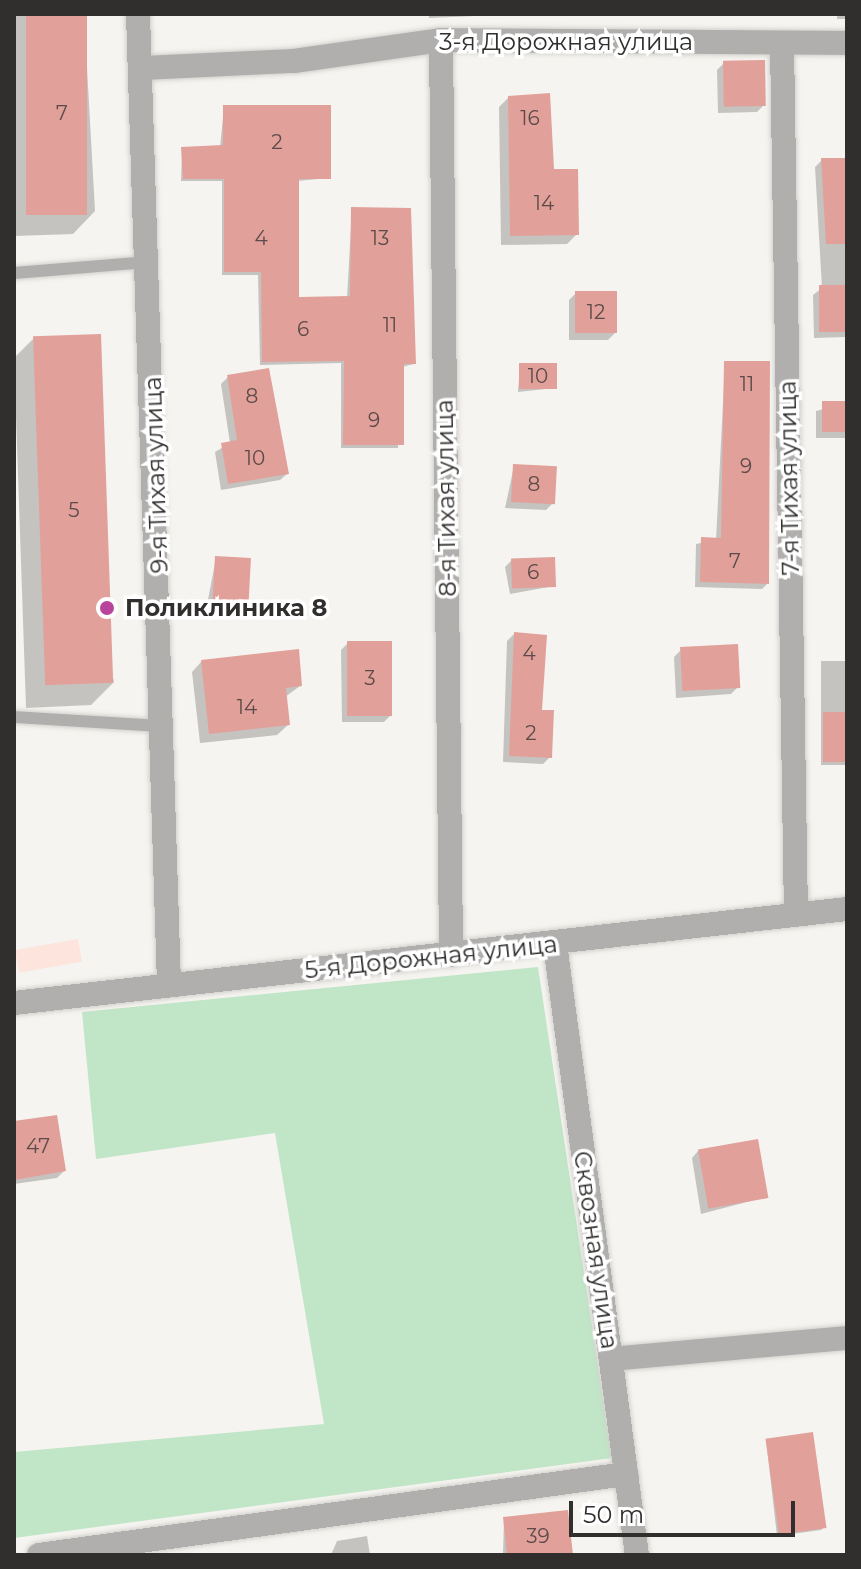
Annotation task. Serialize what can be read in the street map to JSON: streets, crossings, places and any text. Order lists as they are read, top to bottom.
{
  "streets": {
    "street": [
      "3-я Дорожная улица",
      "9-я Тихая улица",
      "7-я Тихая улица",
      "8-я Тихая улица",
      "5-я Дорожная улица",
      "Сквозная улица"
    ]
  },
  "crossings": [
    ["3-я Дорожная улица", "9-я Тихая улица"],
    ["3-я Дорожная улица", "7-я Тихая улица"],
    ["3-я Дорожная улица", "8-я Тихая улица"],
    ["9-я Тихая улица", "5-я Дорожная улица"],
    ["7-я Тихая улица", "5-я Дорожная улица"],
    ["8-я Тихая улица", "5-я Дорожная улица"],
    ["5-я Дорожная улица", "Сквозная улица"]
  ],
  "places": ["Поликлиника 8"],
  "house_numbers": [
    "7",
    "16",
    "2",
    "14",
    "4",
    "13",
    "12",
    "11",
    "6",
    "10",
    "11",
    "8",
    "9",
    "10",
    "9",
    "8",
    "5",
    "7",
    "6",
    "4",
    "3",
    "14",
    "2",
    "47",
    "39"
  ],
  "scale_bar": "50 m"
}
